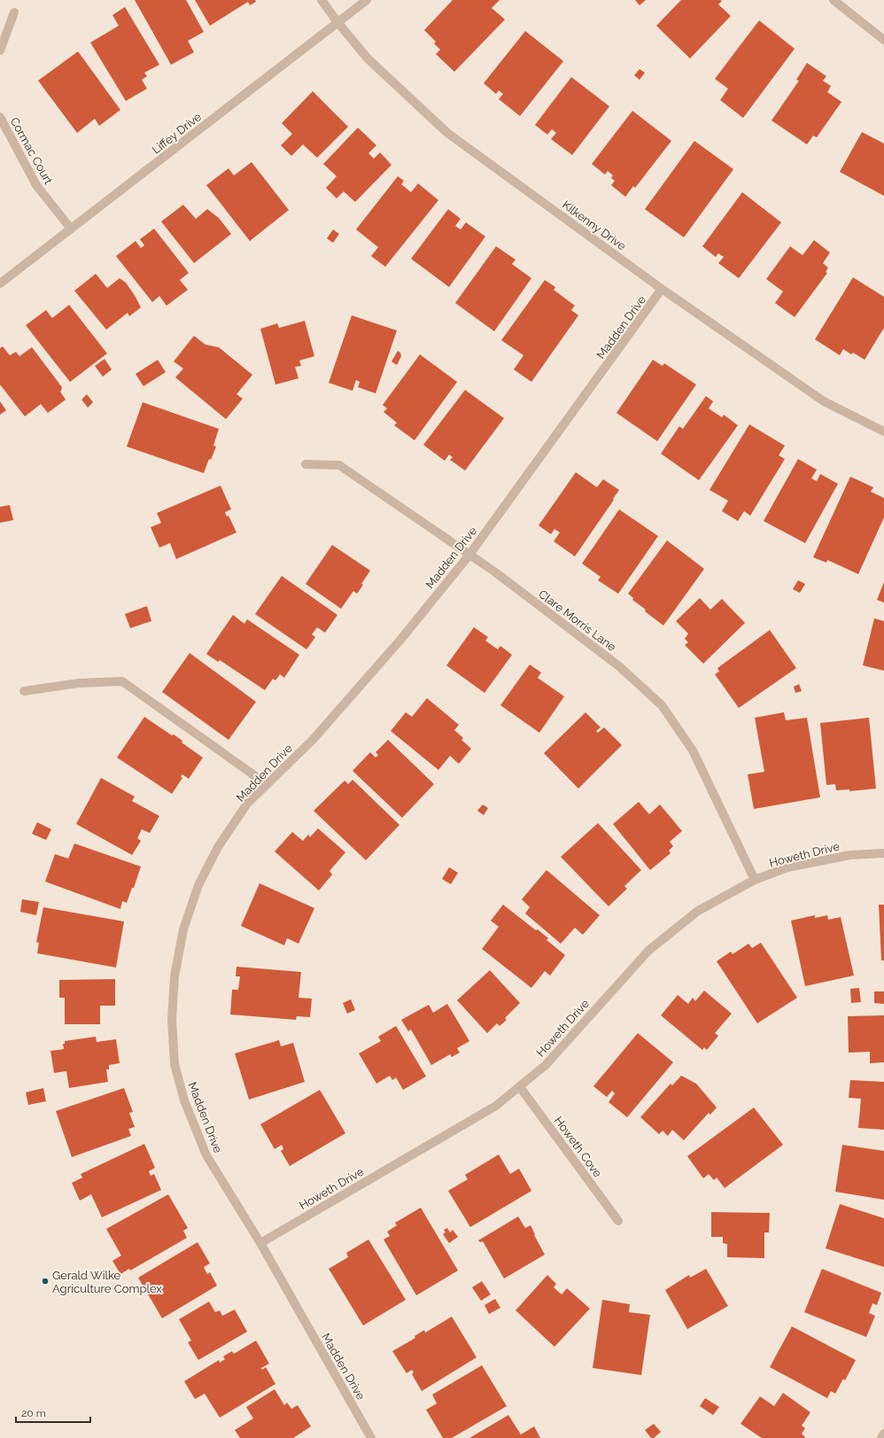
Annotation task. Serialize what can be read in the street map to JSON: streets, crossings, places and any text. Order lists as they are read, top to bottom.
{
  "streets": {
    "street": [
      "Liffey Drive",
      "Cormac Court",
      "Kilkenny Drive",
      "Madden Drive",
      "Clare Morris Lane",
      "Howeth Drive",
      "Howeth Cove"
    ]
  },
  "crossings": [
    ["Liffey Drive", "Cormac Court"],
    ["Liffey Drive", "Kilkenny Drive"],
    ["Kilkenny Drive", "Madden Drive"],
    ["Madden Drive", "Clare Morris Lane"],
    ["Madden Drive", "Howeth Drive"],
    ["Clare Morris Lane", "Howeth Drive"],
    ["Howeth Drive", "Howeth Cove"]
  ],
  "places": ["Gerald Wilke Agriculture Complex"],
  "scale_bar": "20 m"
}
